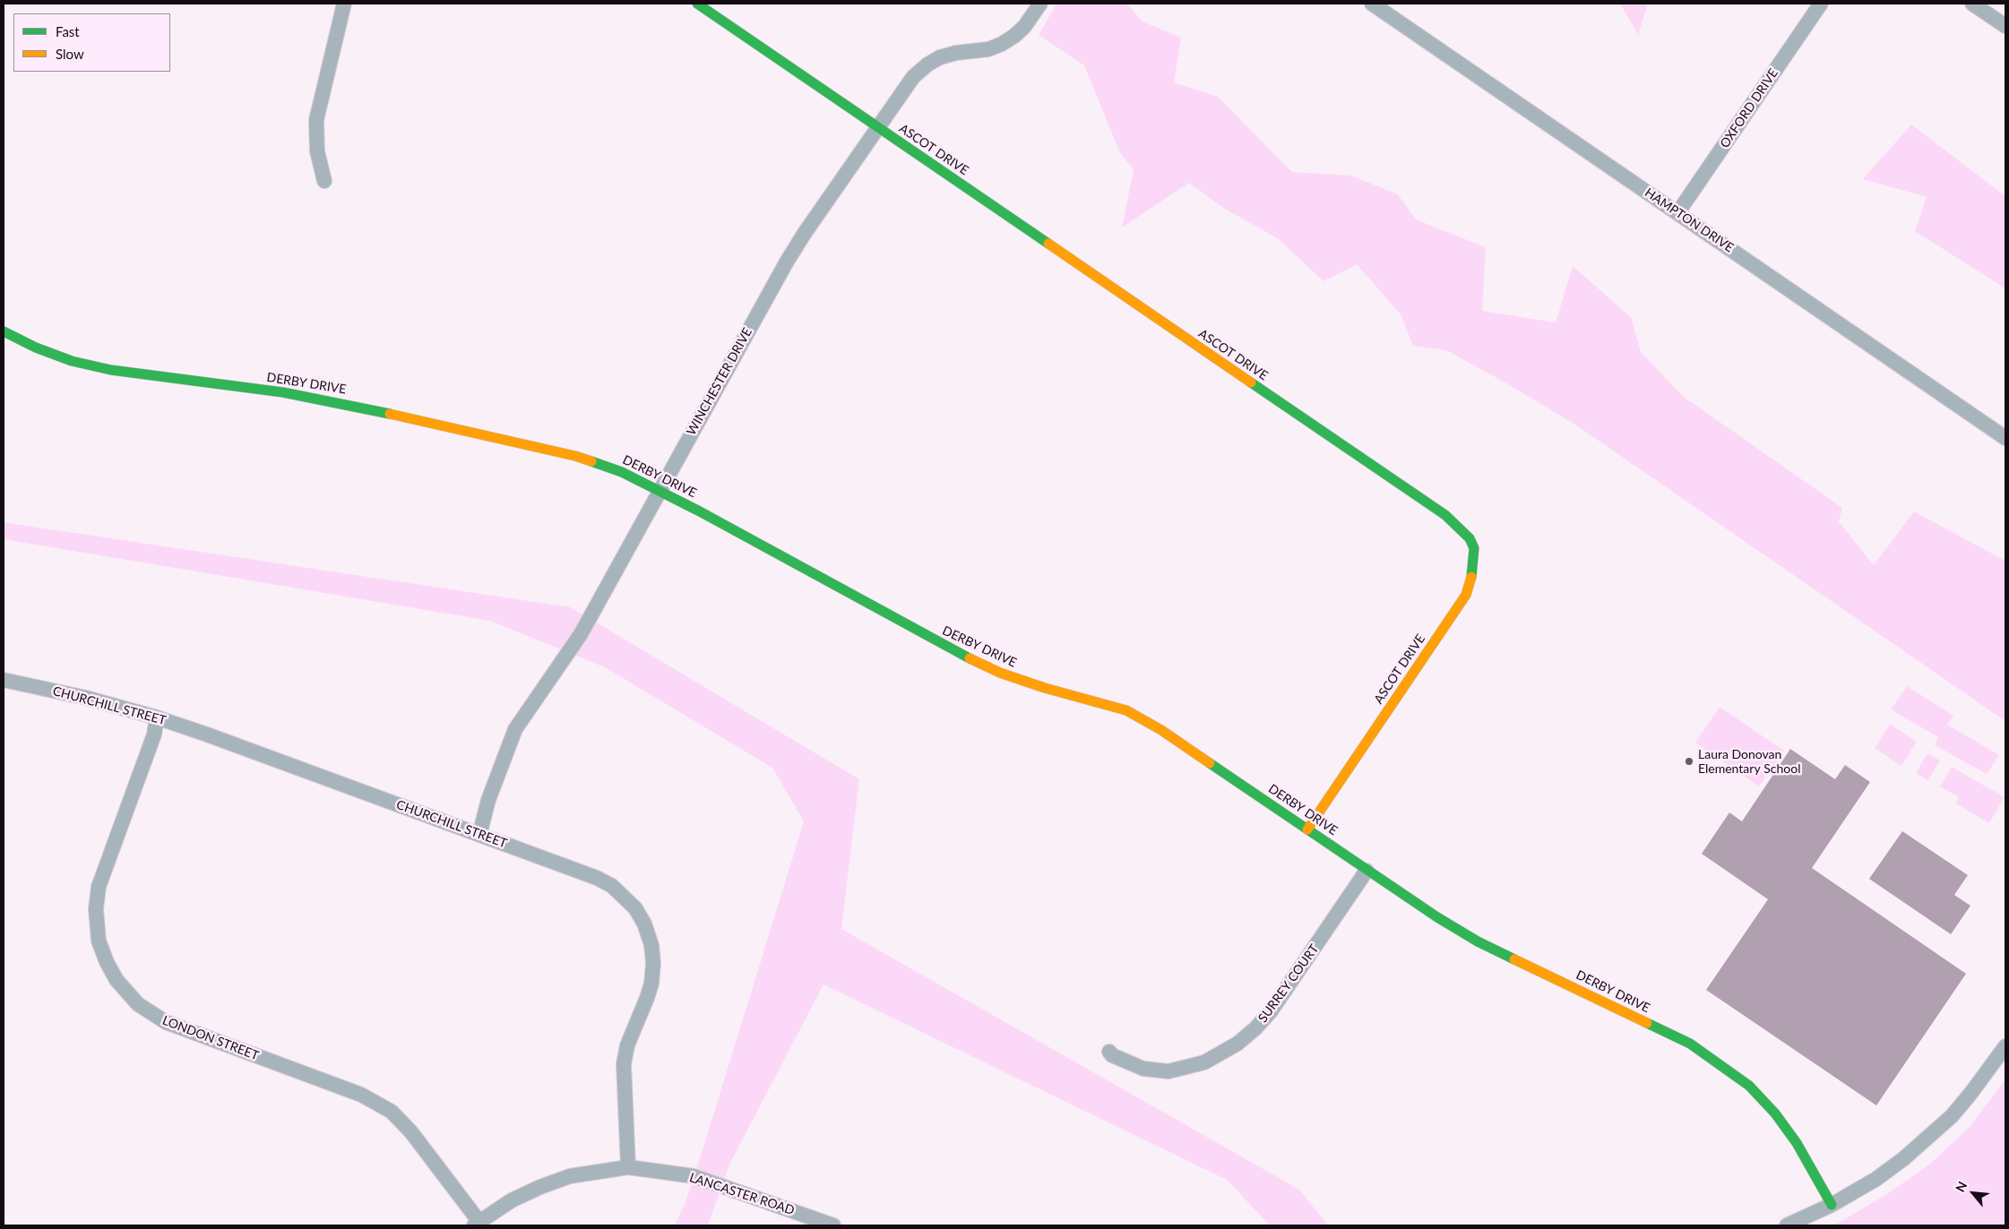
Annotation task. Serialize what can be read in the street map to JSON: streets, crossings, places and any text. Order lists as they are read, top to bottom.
{
  "streets": {
    "street": [
      "OXFORD DRIVE",
      "ASCOT DRIVE",
      "HAMPTON DRIVE",
      "WINCHESTER DRIVE",
      "DERBY DRIVE",
      "CHURCHILL STREET",
      "SURREY COURT",
      "LONDON STREET",
      "LANCASTER ROAD"
    ]
  },
  "crossings": [
    ["OXFORD DRIVE", "HAMPTON DRIVE"],
    ["ASCOT DRIVE", "WINCHESTER DRIVE"],
    ["ASCOT DRIVE", "DERBY DRIVE"],
    ["WINCHESTER DRIVE", "DERBY DRIVE"],
    ["WINCHESTER DRIVE", "CHURCHILL STREET"],
    ["DERBY DRIVE", "SURREY COURT"],
    ["CHURCHILL STREET", "LONDON STREET"],
    ["CHURCHILL STREET", "LANCASTER ROAD"],
    ["LONDON STREET", "LANCASTER ROAD"]
  ],
  "places": ["Laura Donovan Elementary School"],
  "legend": ["Fast", "Slow"],
  "north": "top left"
}
